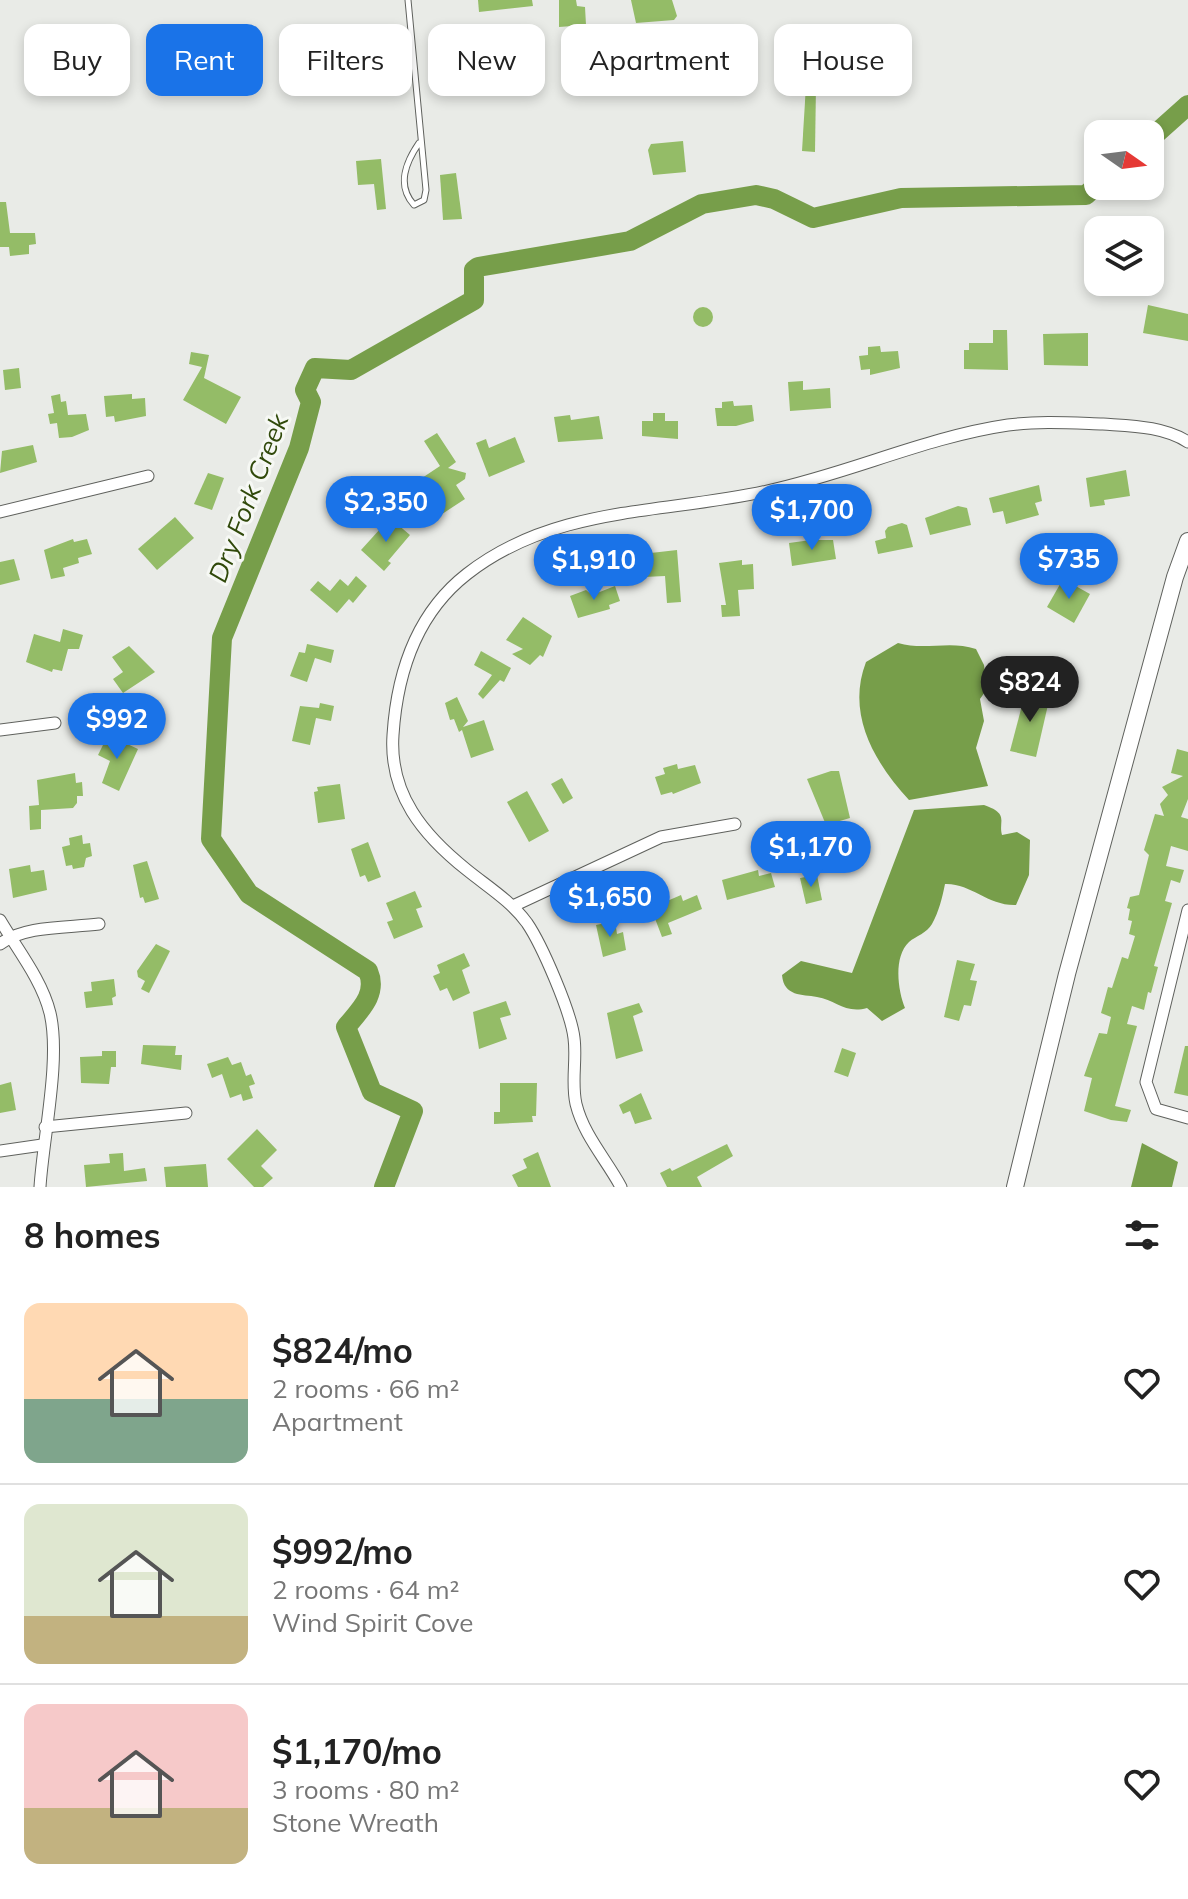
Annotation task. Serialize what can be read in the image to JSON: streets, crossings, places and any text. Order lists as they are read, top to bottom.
{
  "water": ["Dry Fork Creek"],
  "north": "right",
  "page": {
    "chip": [
      "Buy",
      "Rent",
      "Filters",
      "New",
      "Apartment",
      "House"
    ],
    "price": [
      "$2,350",
      "$1,700",
      "$735",
      "$1,910",
      "$824",
      "$992",
      "$1,170",
      "$1,650"
    ],
    "heading": "8 homes",
    "list": [
      {
        "name": "$824/mo",
        "note": "2 rooms · 66 m² · Apartment"
      },
      {
        "name": "$992/mo",
        "note": "2 rooms · 64 m² · Wind Spirit Cove"
      },
      {
        "name": "$1,170/mo",
        "note": "3 rooms · 80 m² · Stone Wreath"
      }
    ]
  }
}
